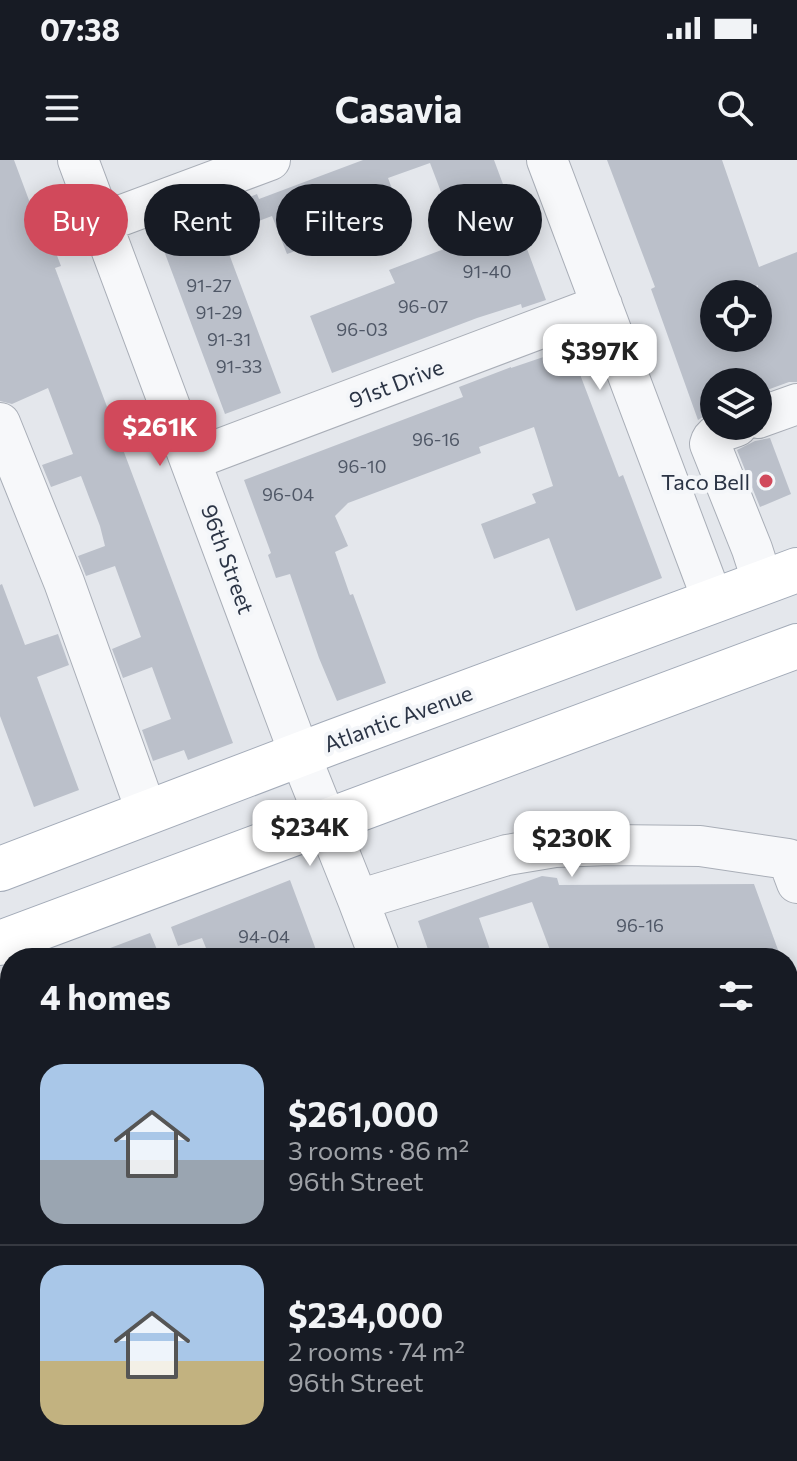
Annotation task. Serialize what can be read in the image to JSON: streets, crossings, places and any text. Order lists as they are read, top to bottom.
{
  "streets": {
    "main road": ["Atlantic Avenue"],
    "street": ["91st Drive", "96th Street"]
  },
  "crossings": [
    ["91st Drive", "96th Street"],
    ["96th Street", "Atlantic Avenue"]
  ],
  "places": ["Taco Bell"],
  "house_numbers": [
    "91-40",
    "91-27",
    "96-07",
    "91-29",
    "96-03",
    "91-31",
    "91-33",
    "96-16",
    "96-10",
    "96-04",
    "96-16",
    "94-04"
  ],
  "page": {
    "status": "07:38",
    "header": "Casavia",
    "chip": [
      "Buy",
      "Rent",
      "Filters",
      "New"
    ],
    "price": [
      "$397K",
      "$261K",
      "$234K",
      "$230K"
    ],
    "heading": "4 homes",
    "list": [
      {
        "name": "$261,000",
        "note": "3 rooms · 86 m² · 96th Street"
      },
      {
        "name": "$234,000",
        "note": "2 rooms · 74 m² · 96th Street"
      }
    ]
  }
}
